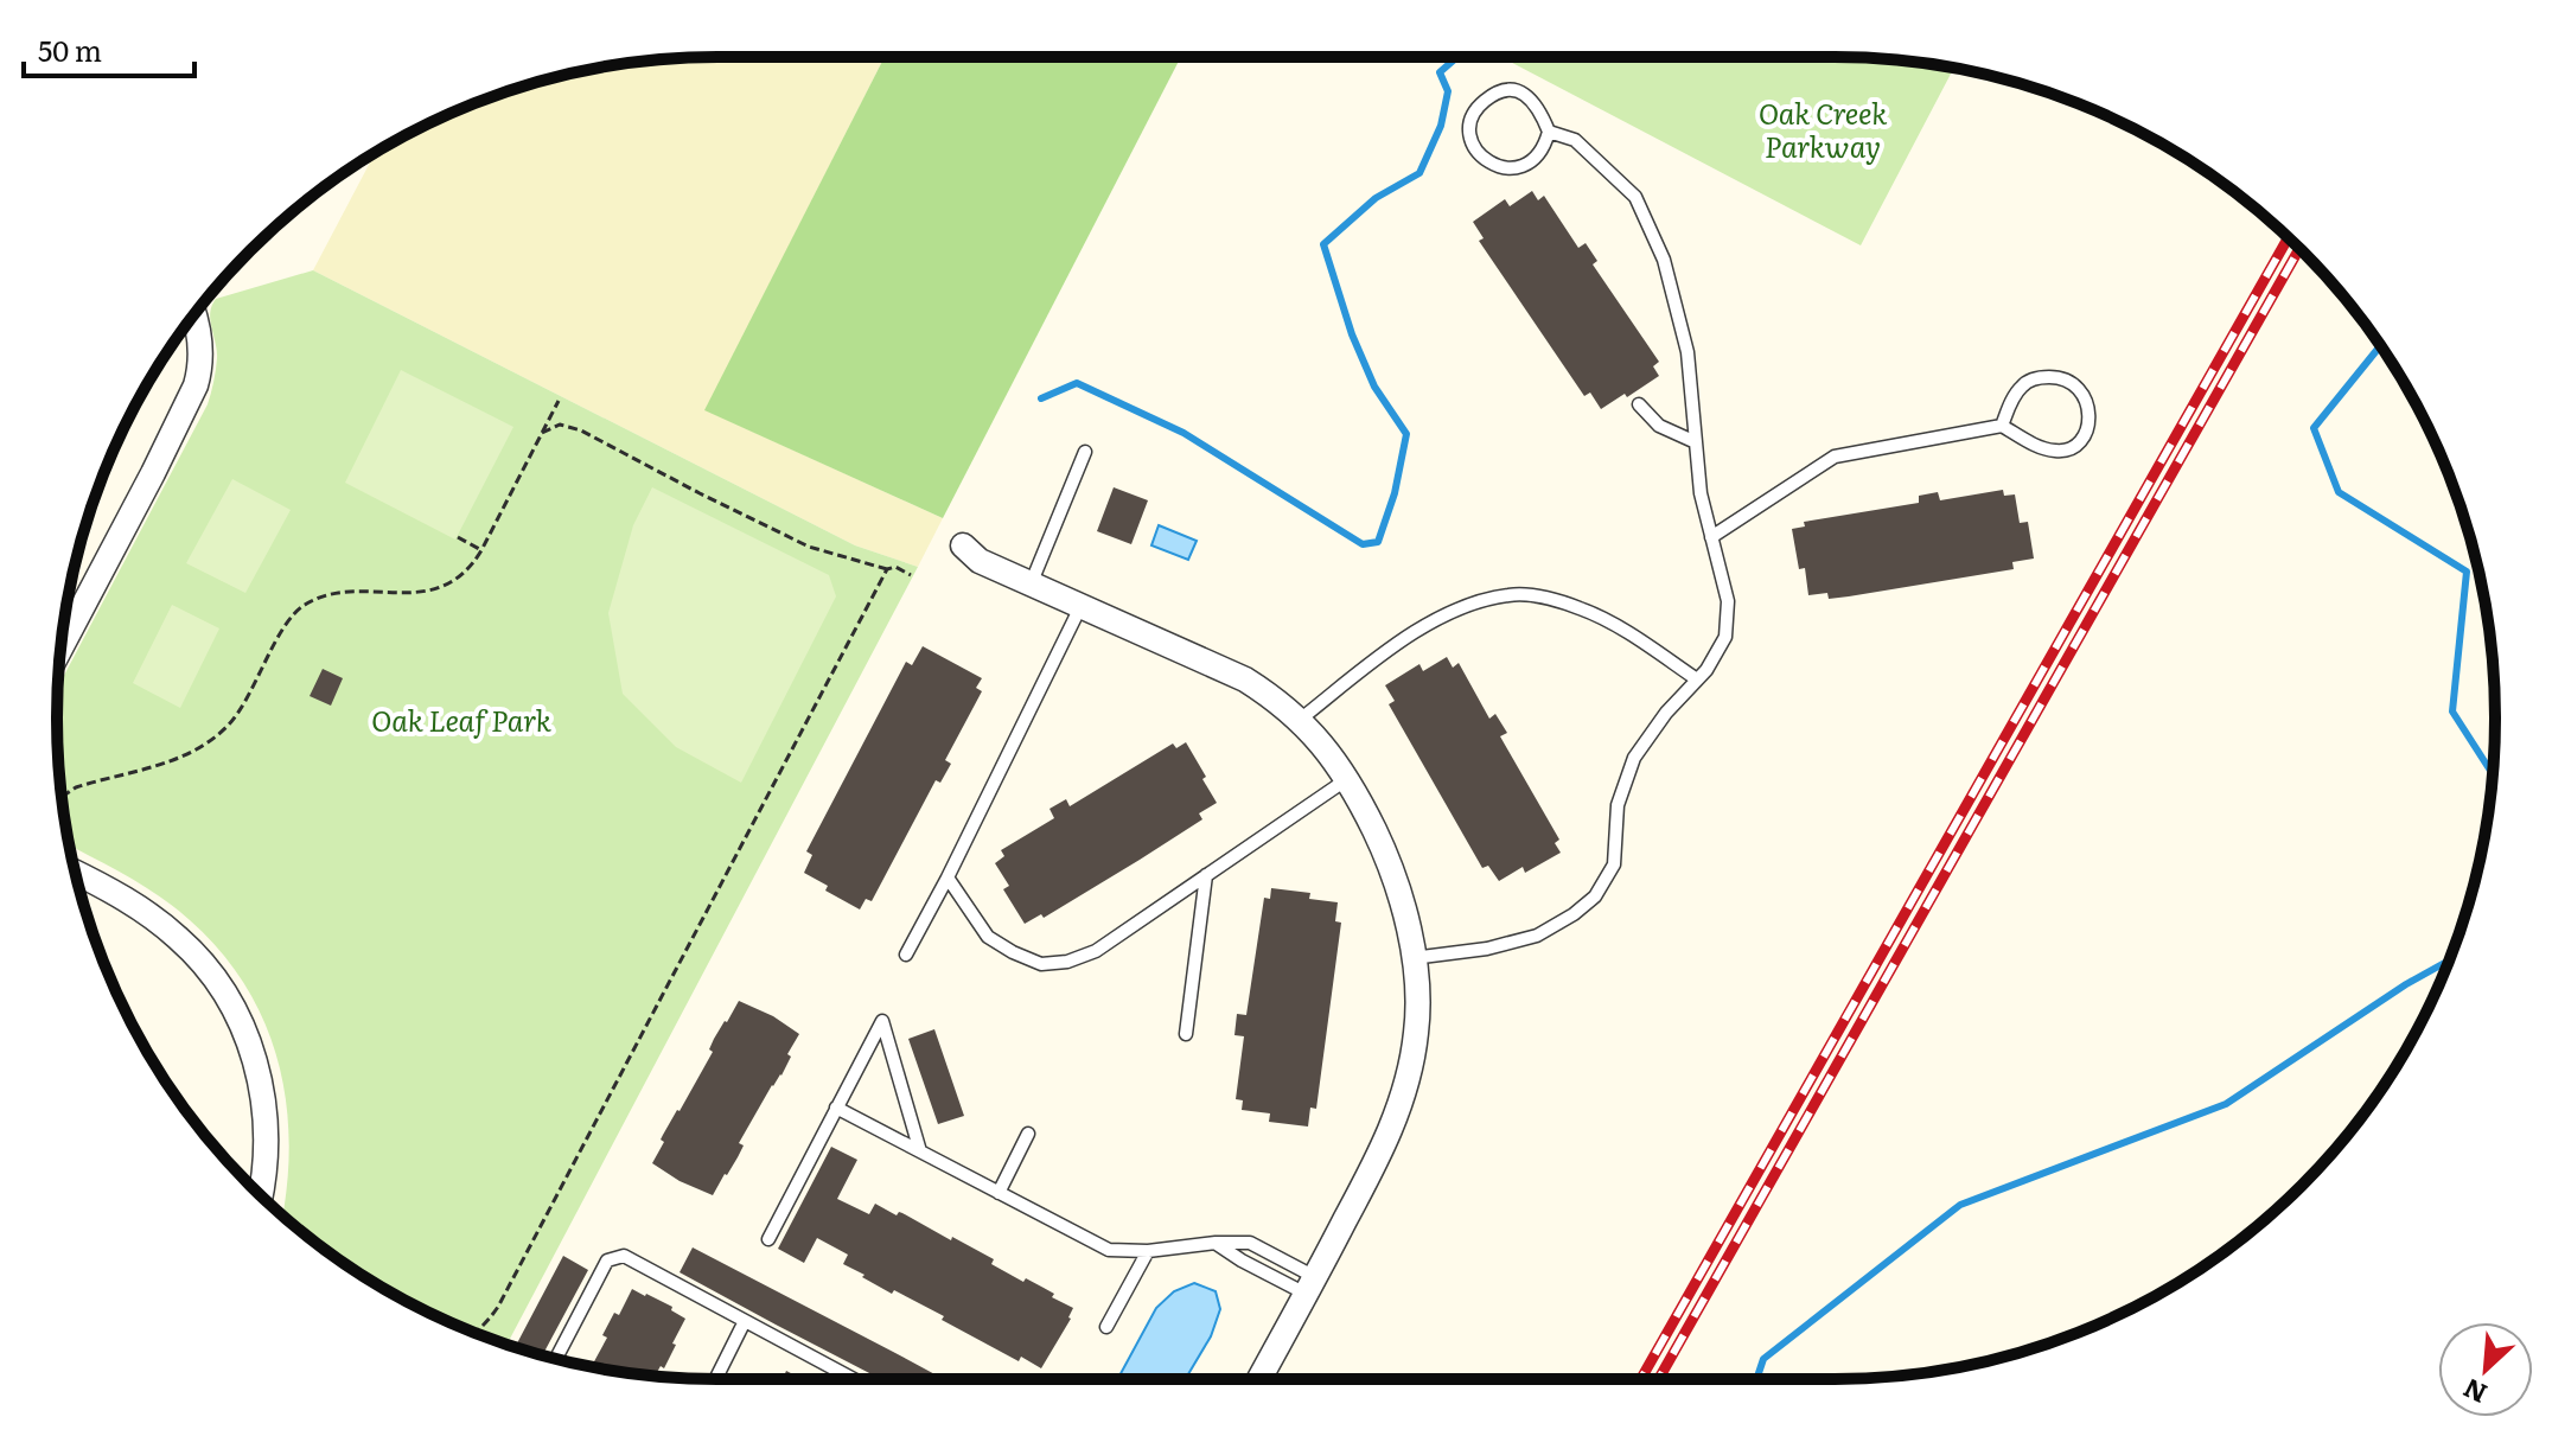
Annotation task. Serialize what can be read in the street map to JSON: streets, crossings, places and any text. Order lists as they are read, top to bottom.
{
  "parks": ["Oak Creek Parkway", "Oak Leaf Park"],
  "scale_bar": "50 m",
  "north": "bottom left"
}
